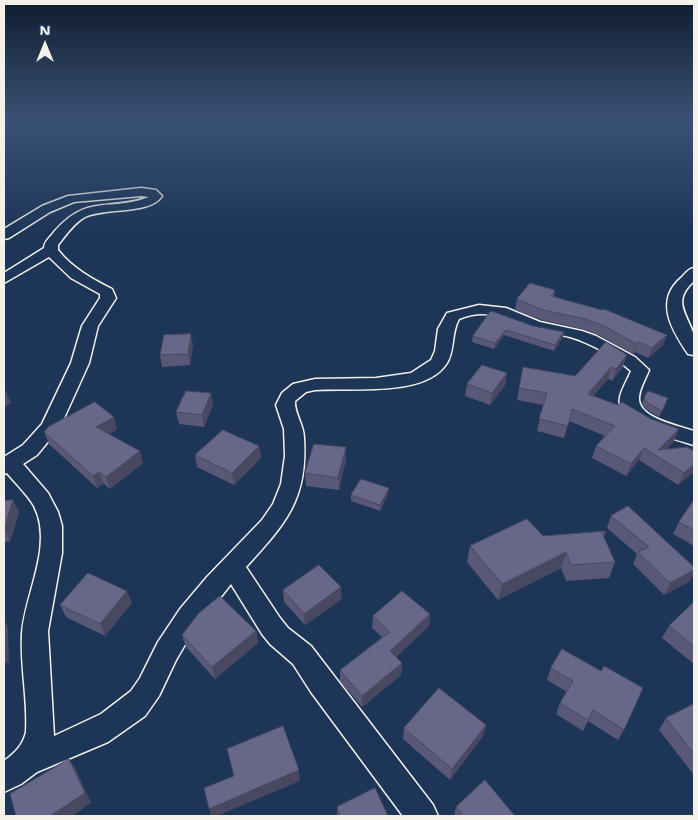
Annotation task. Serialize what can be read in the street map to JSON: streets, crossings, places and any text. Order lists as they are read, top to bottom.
{
  "north": "top"
}
